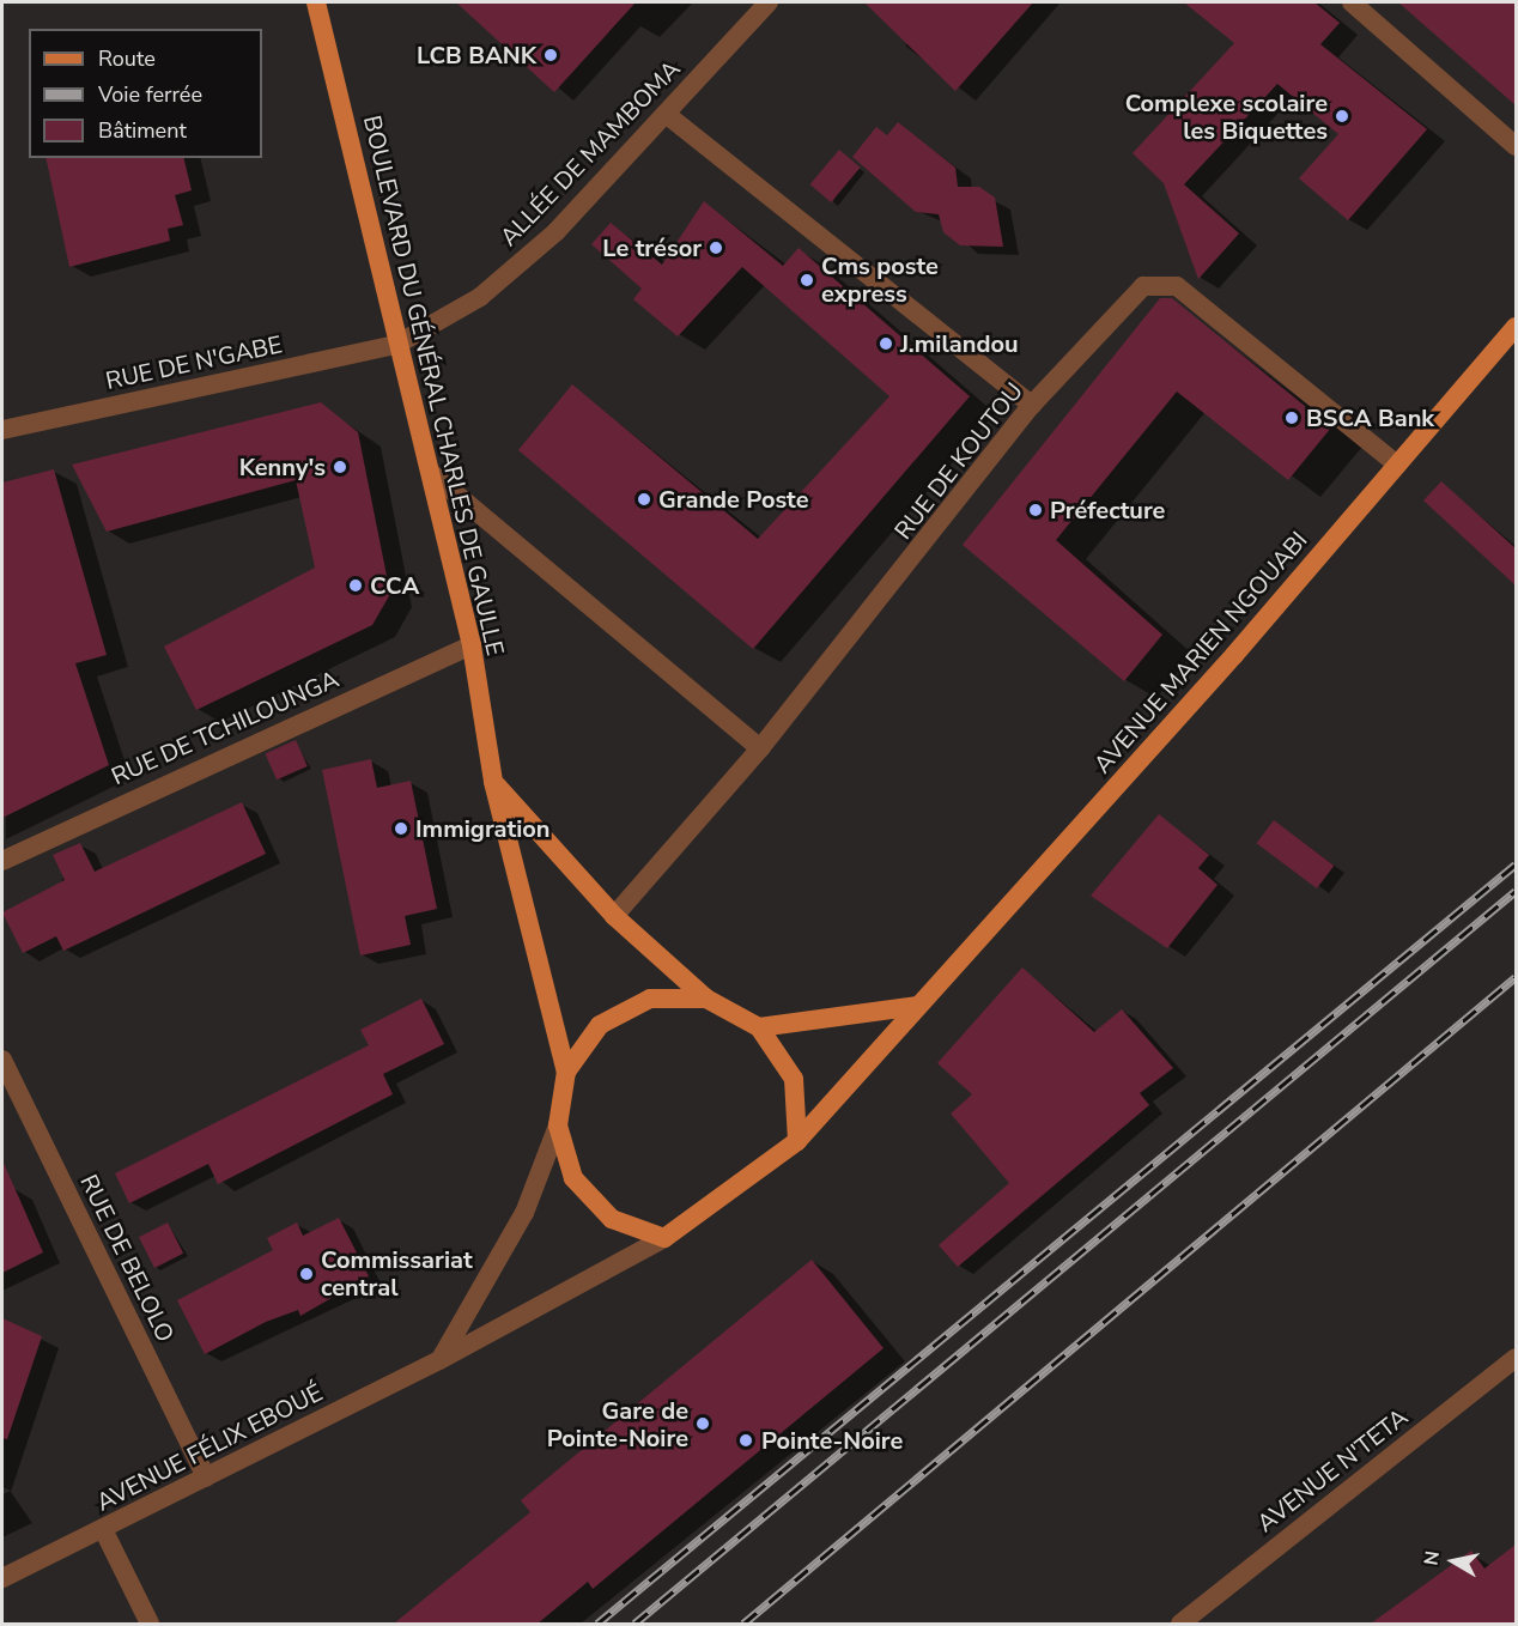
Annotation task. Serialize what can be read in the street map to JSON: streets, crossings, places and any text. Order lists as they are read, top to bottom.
{
  "streets": {
    "main road": ["BOULEVARD DU GÉNÉRAL CHARLES DE GAULLE", "AVENUE MARIEN NGOUABI"],
    "street": [
      "ALLÉE DE MAMBOMA",
      "RUE DE N'GABE",
      "RUE DE KOUTOU",
      "RUE DE TCHILOUNGA",
      "RUE DE BELOLO",
      "AVENUE FÉLIX EBOUÉ",
      "AVENUE N'TETA"
    ]
  },
  "crossings": [
    ["ALLÉE DE MAMBOMA", "RUE DE N'GABE"],
    ["ALLÉE DE MAMBOMA", "BOULEVARD DU GÉNÉRAL CHARLES DE GAULLE"],
    ["RUE DE N'GABE", "BOULEVARD DU GÉNÉRAL CHARLES DE GAULLE"],
    ["BOULEVARD DU GÉNÉRAL CHARLES DE GAULLE", "AVENUE MARIEN NGOUABI"],
    ["BOULEVARD DU GÉNÉRAL CHARLES DE GAULLE", "RUE DE TCHILOUNGA"],
    ["BOULEVARD DU GÉNÉRAL CHARLES DE GAULLE", "AVENUE FÉLIX EBOUÉ"],
    ["RUE DE KOUTOU", "AVENUE MARIEN NGOUABI"],
    ["AVENUE MARIEN NGOUABI", "AVENUE FÉLIX EBOUÉ"],
    ["RUE DE BELOLO", "AVENUE FÉLIX EBOUÉ"]
  ],
  "places": [
    "LCB BANK",
    "Complexe scolaire les Biquettes",
    "Le trésor",
    "Cms poste express",
    "J.milandou",
    "BSCA Bank",
    "Kenny's",
    "Grande Poste",
    "Préfecture",
    "CCA",
    "Immigration",
    "Commissariat central",
    "Gare de Pointe-Noire",
    "Pointe-Noire"
  ],
  "legend": ["Route", "Voie ferrée", "Bâtiment"],
  "north": "left"
}
